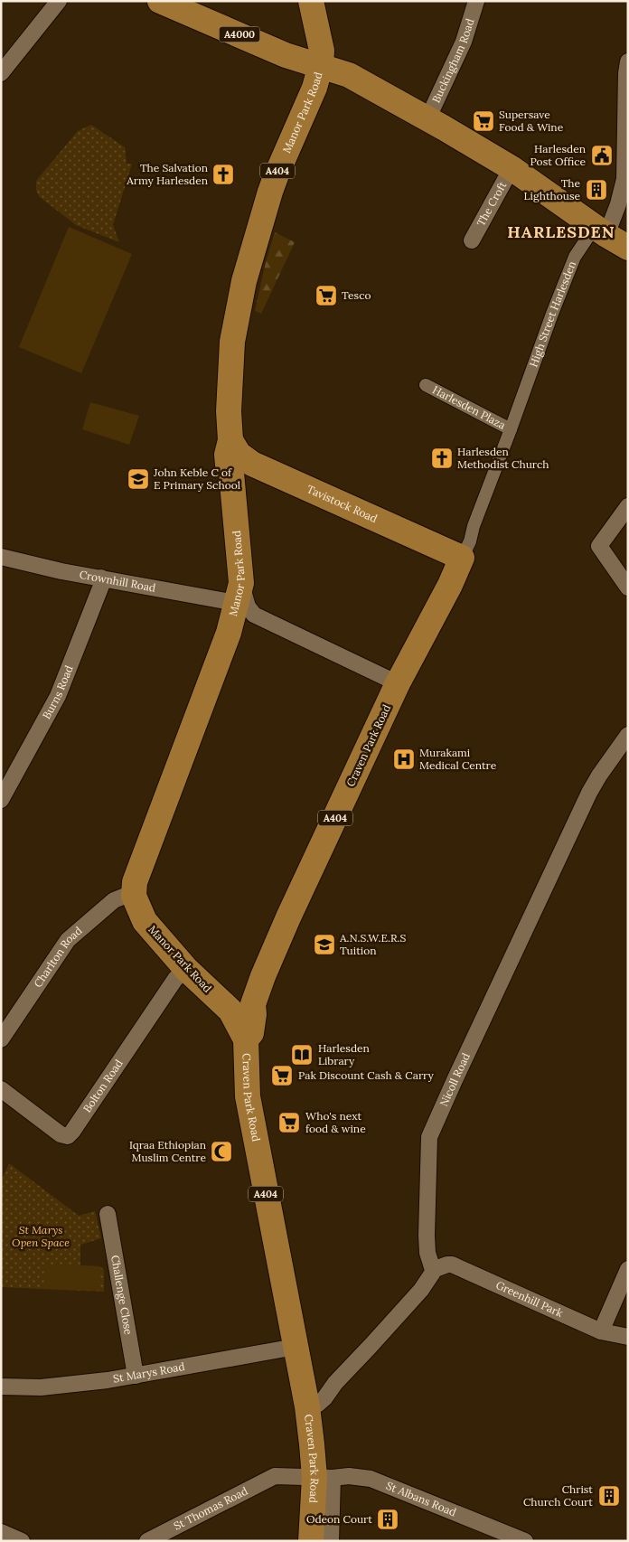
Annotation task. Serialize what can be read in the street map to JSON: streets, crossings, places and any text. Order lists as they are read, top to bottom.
{
  "streets": {
    "main road": [
      "A4000",
      "Manor Park Road",
      "A404",
      "High Street Harlesden",
      "Tavistock Road",
      "Craven Park Road"
    ],
    "street": [
      "Buckingham Road",
      "The Croft",
      "Harlesden Plaza",
      "Crownhill Road",
      "Burns Road",
      "Charlton Road",
      "Nicoll Road",
      "Bolton Road",
      "Challenge Close",
      "Greenhill Park",
      "St Marys Road",
      "St Albans Road",
      "St Thomas Road"
    ]
  },
  "crossings": [
    ["A4000", "Manor Park Road"],
    ["A4000", "A404"],
    ["Manor Park Road", "A404"],
    ["Manor Park Road", "Tavistock Road"],
    ["Manor Park Road", "Crownhill Road"],
    ["Manor Park Road", "Craven Park Road"],
    ["Manor Park Road", "Charlton Road"],
    ["Manor Park Road", "Bolton Road"],
    ["High Street Harlesden", "Harlesden Plaza"],
    ["High Street Harlesden", "Tavistock Road"],
    ["High Street Harlesden", "Craven Park Road"],
    ["Crownhill Road", "Burns Road"],
    ["Craven Park Road", "St Marys Road"],
    ["Craven Park Road", "St Albans Road"],
    ["Nicoll Road", "Greenhill Park"],
    ["Challenge Close", "St Marys Road"],
    ["St Albans Road", "St Thomas Road"]
  ],
  "districts": ["HARLESDEN"],
  "parks": ["St Marys Open Space"],
  "places": {
    "supermarket": [
      "Supersave Food & Wine",
      "Tesco",
      "Pak Discount Cash & Carry",
      "Who's next food & wine"
    ],
    "public building": ["Harlesden Post Office"],
    "church": ["The Salvation Army Harlesden", "Harlesden Methodist Church"],
    "building": ["The Lighthouse", "Christ Church Court", "Odeon Court"],
    "school or university": ["John Keble C of E Primary School", "A.N.S.W.E.R.S Tuition"],
    "hospital": ["Murakami Medical Centre"],
    "library": ["Harlesden Library"],
    "mosque": ["Iqraa Ethiopian Muslim Centre"]
  }
}
